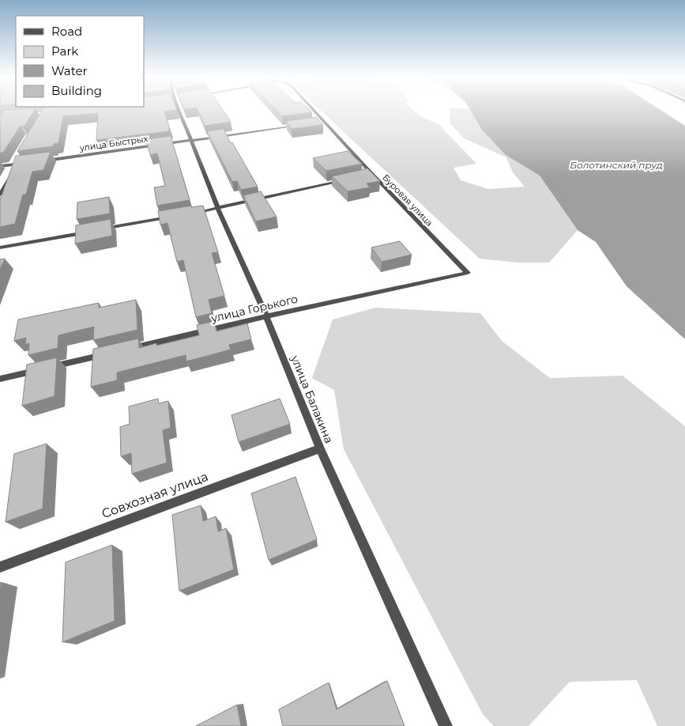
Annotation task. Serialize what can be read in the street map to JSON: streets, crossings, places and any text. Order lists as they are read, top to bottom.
{
  "streets": {
    "street": [
      "улица Быстрых",
      "Буровая улица",
      "улица Горького",
      "улица Балакина",
      "Совхозная улица"
    ]
  },
  "crossings": [
    ["улица Быстрых", "улица Балакина"],
    ["Буровая улица", "улица Горького"],
    ["улица Горького", "улица Балакина"],
    ["улица Балакина", "Совхозная улица"]
  ],
  "water": ["Болотинский пруд"],
  "legend": [
    "Road",
    "Park",
    "Water",
    "Building"
  ]
}
